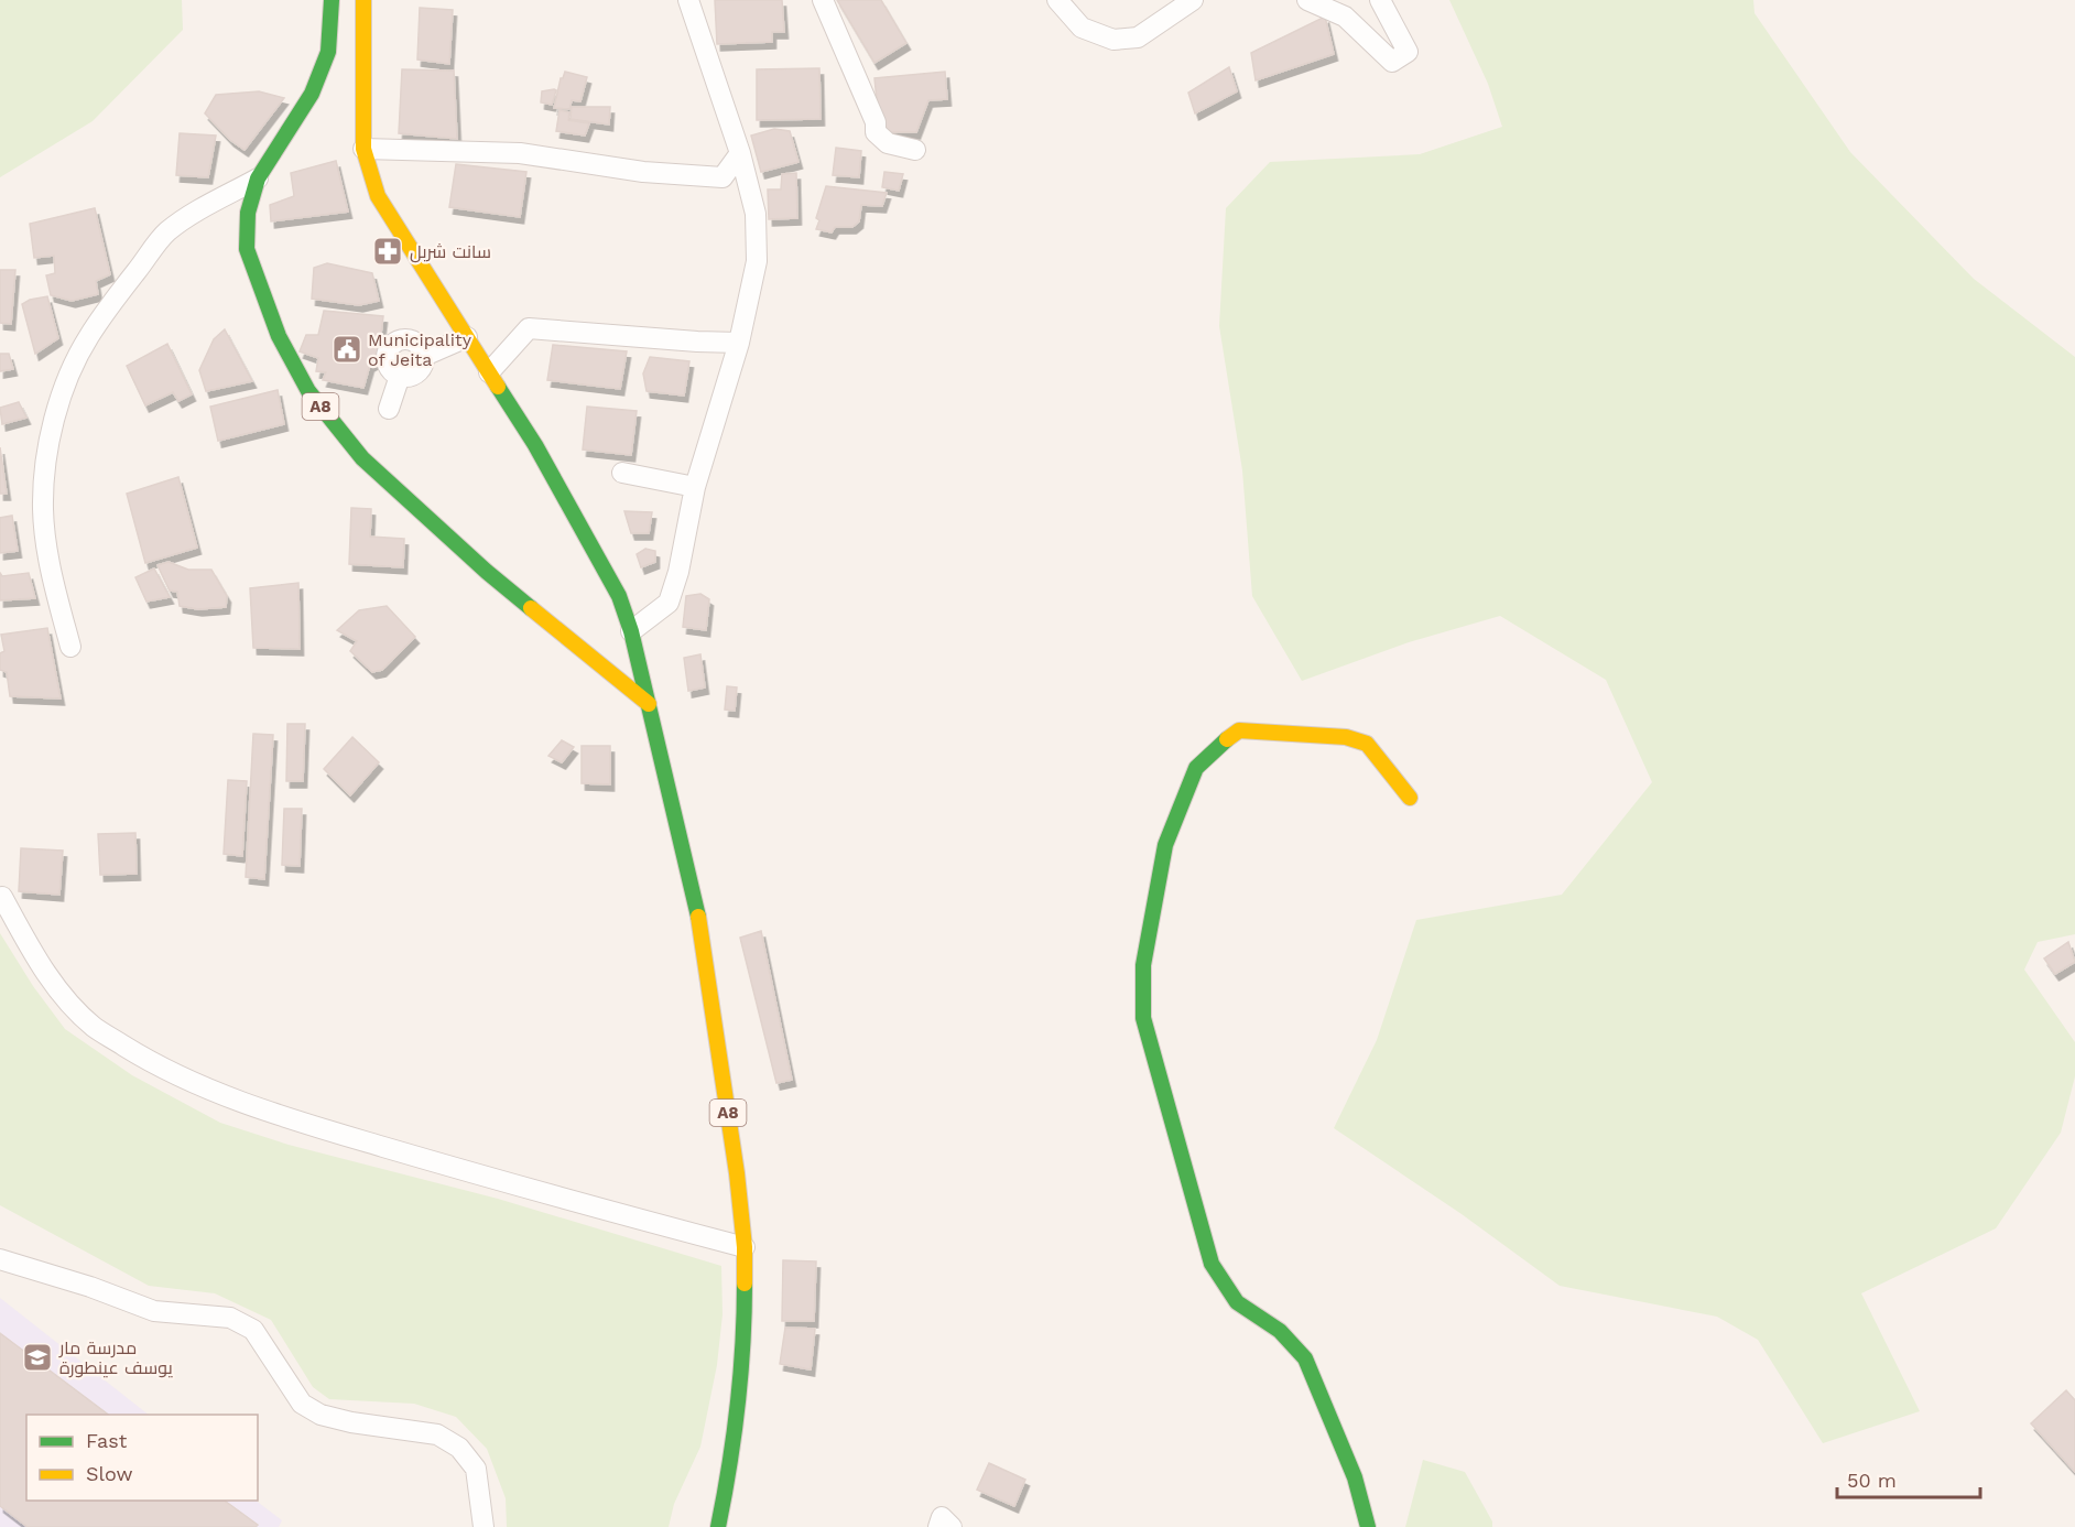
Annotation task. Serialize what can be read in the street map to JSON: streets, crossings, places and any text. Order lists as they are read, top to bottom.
{
  "streets": {
    "main road": ["A8"]
  },
  "places": {
    "pharmacy": ["سانت شربل"],
    "public building": ["Municipality of Jeita"],
    "school or university": ["مدرسة مار يوسف عينطورة"]
  },
  "legend": ["Fast", "Slow"],
  "scale_bar": "50 m"
}
